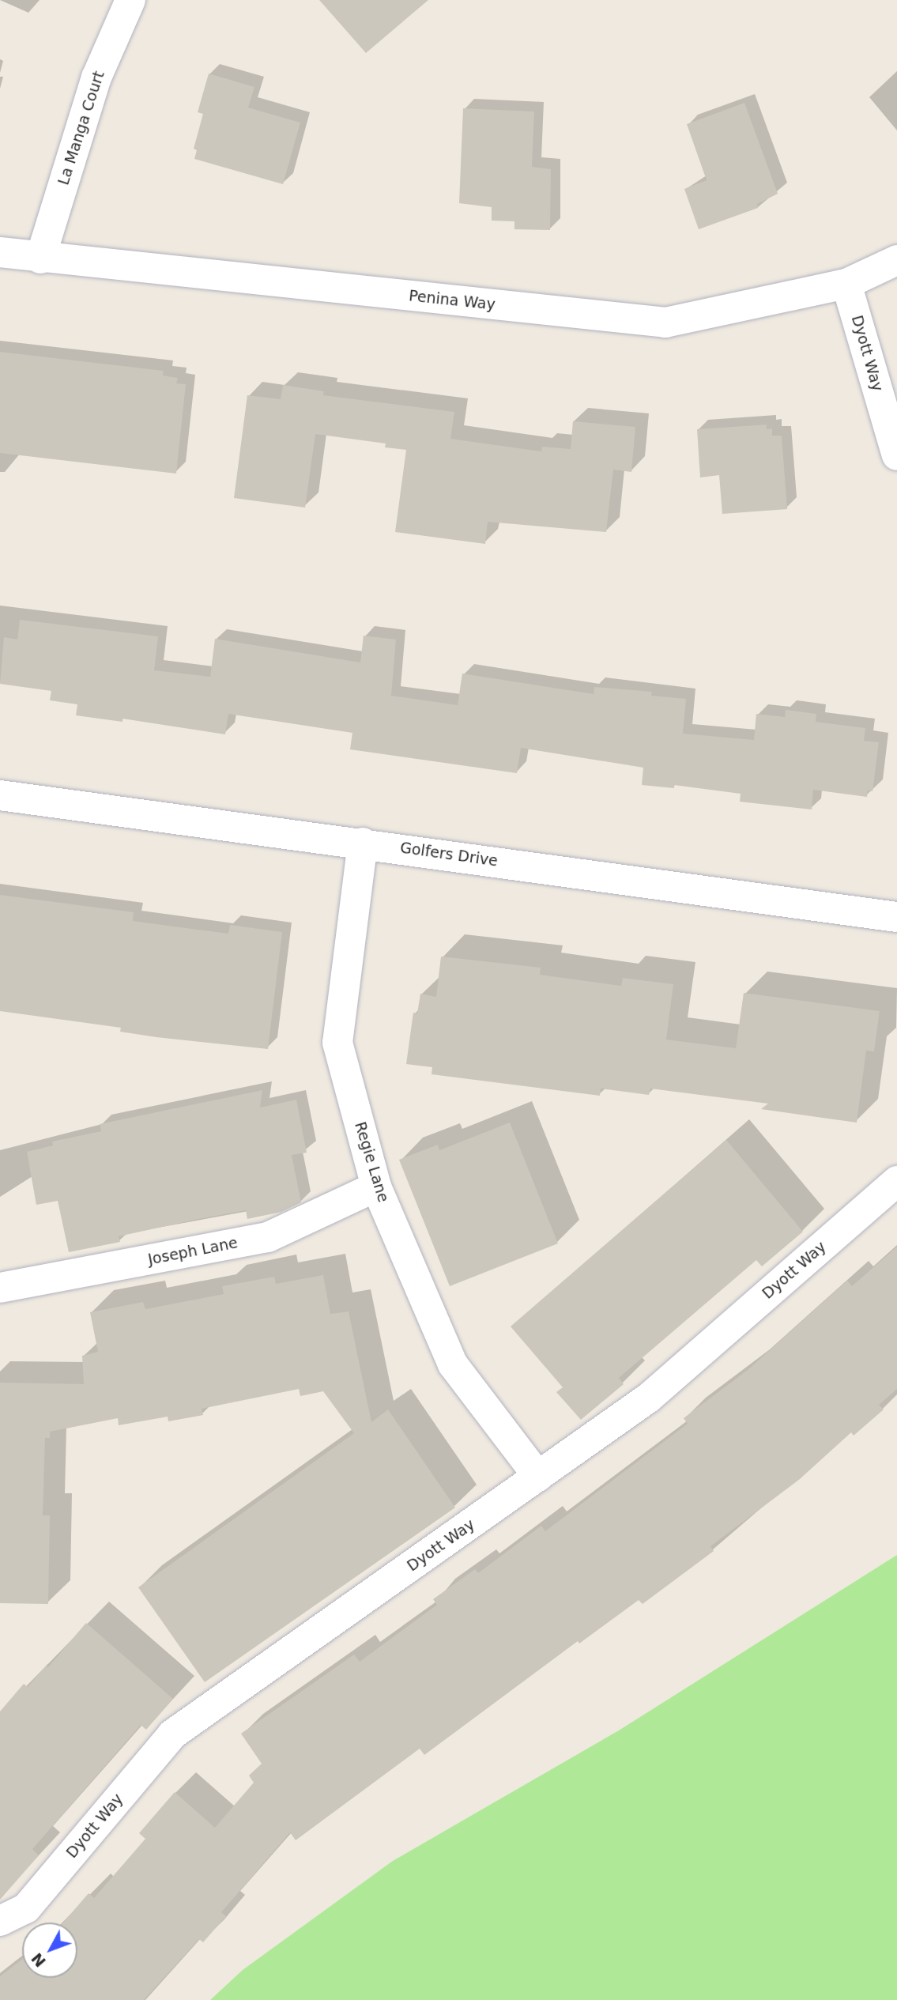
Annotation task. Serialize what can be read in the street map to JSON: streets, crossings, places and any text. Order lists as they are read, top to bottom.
{
  "streets": {
    "street": [
      "La Manga Court",
      "Penina Way",
      "Dyott Way",
      "Golfers Drive",
      "Regie Lane",
      "Joseph Lane"
    ]
  },
  "crossings": [
    ["La Manga Court", "Penina Way"],
    ["Penina Way", "Dyott Way"],
    ["Dyott Way", "Regie Lane"],
    ["Golfers Drive", "Regie Lane"],
    ["Regie Lane", "Joseph Lane"]
  ],
  "north": "bottom left"
}
